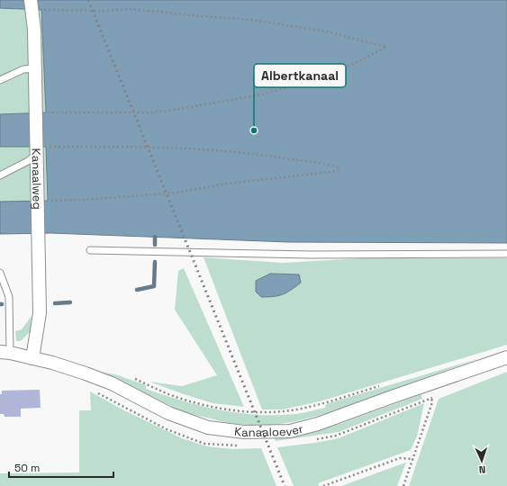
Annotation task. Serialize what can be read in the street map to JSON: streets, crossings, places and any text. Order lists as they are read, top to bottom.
{
  "streets": {
    "street": ["Kanaalweg", "Kanaaloever"]
  },
  "crossings": [
    ["Kanaalweg", "Kanaaloever"]
  ],
  "places": ["Albertkanaal"],
  "scale_bar": "50 m",
  "north": "bottom"
}
